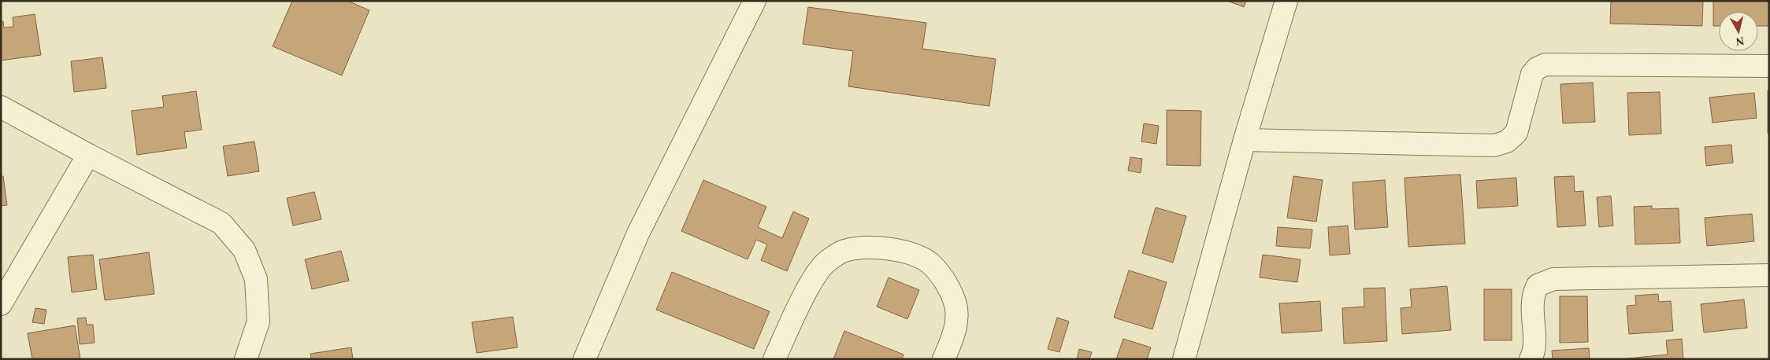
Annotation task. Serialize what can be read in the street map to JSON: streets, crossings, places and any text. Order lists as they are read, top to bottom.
{
  "north": "bottom"
}
